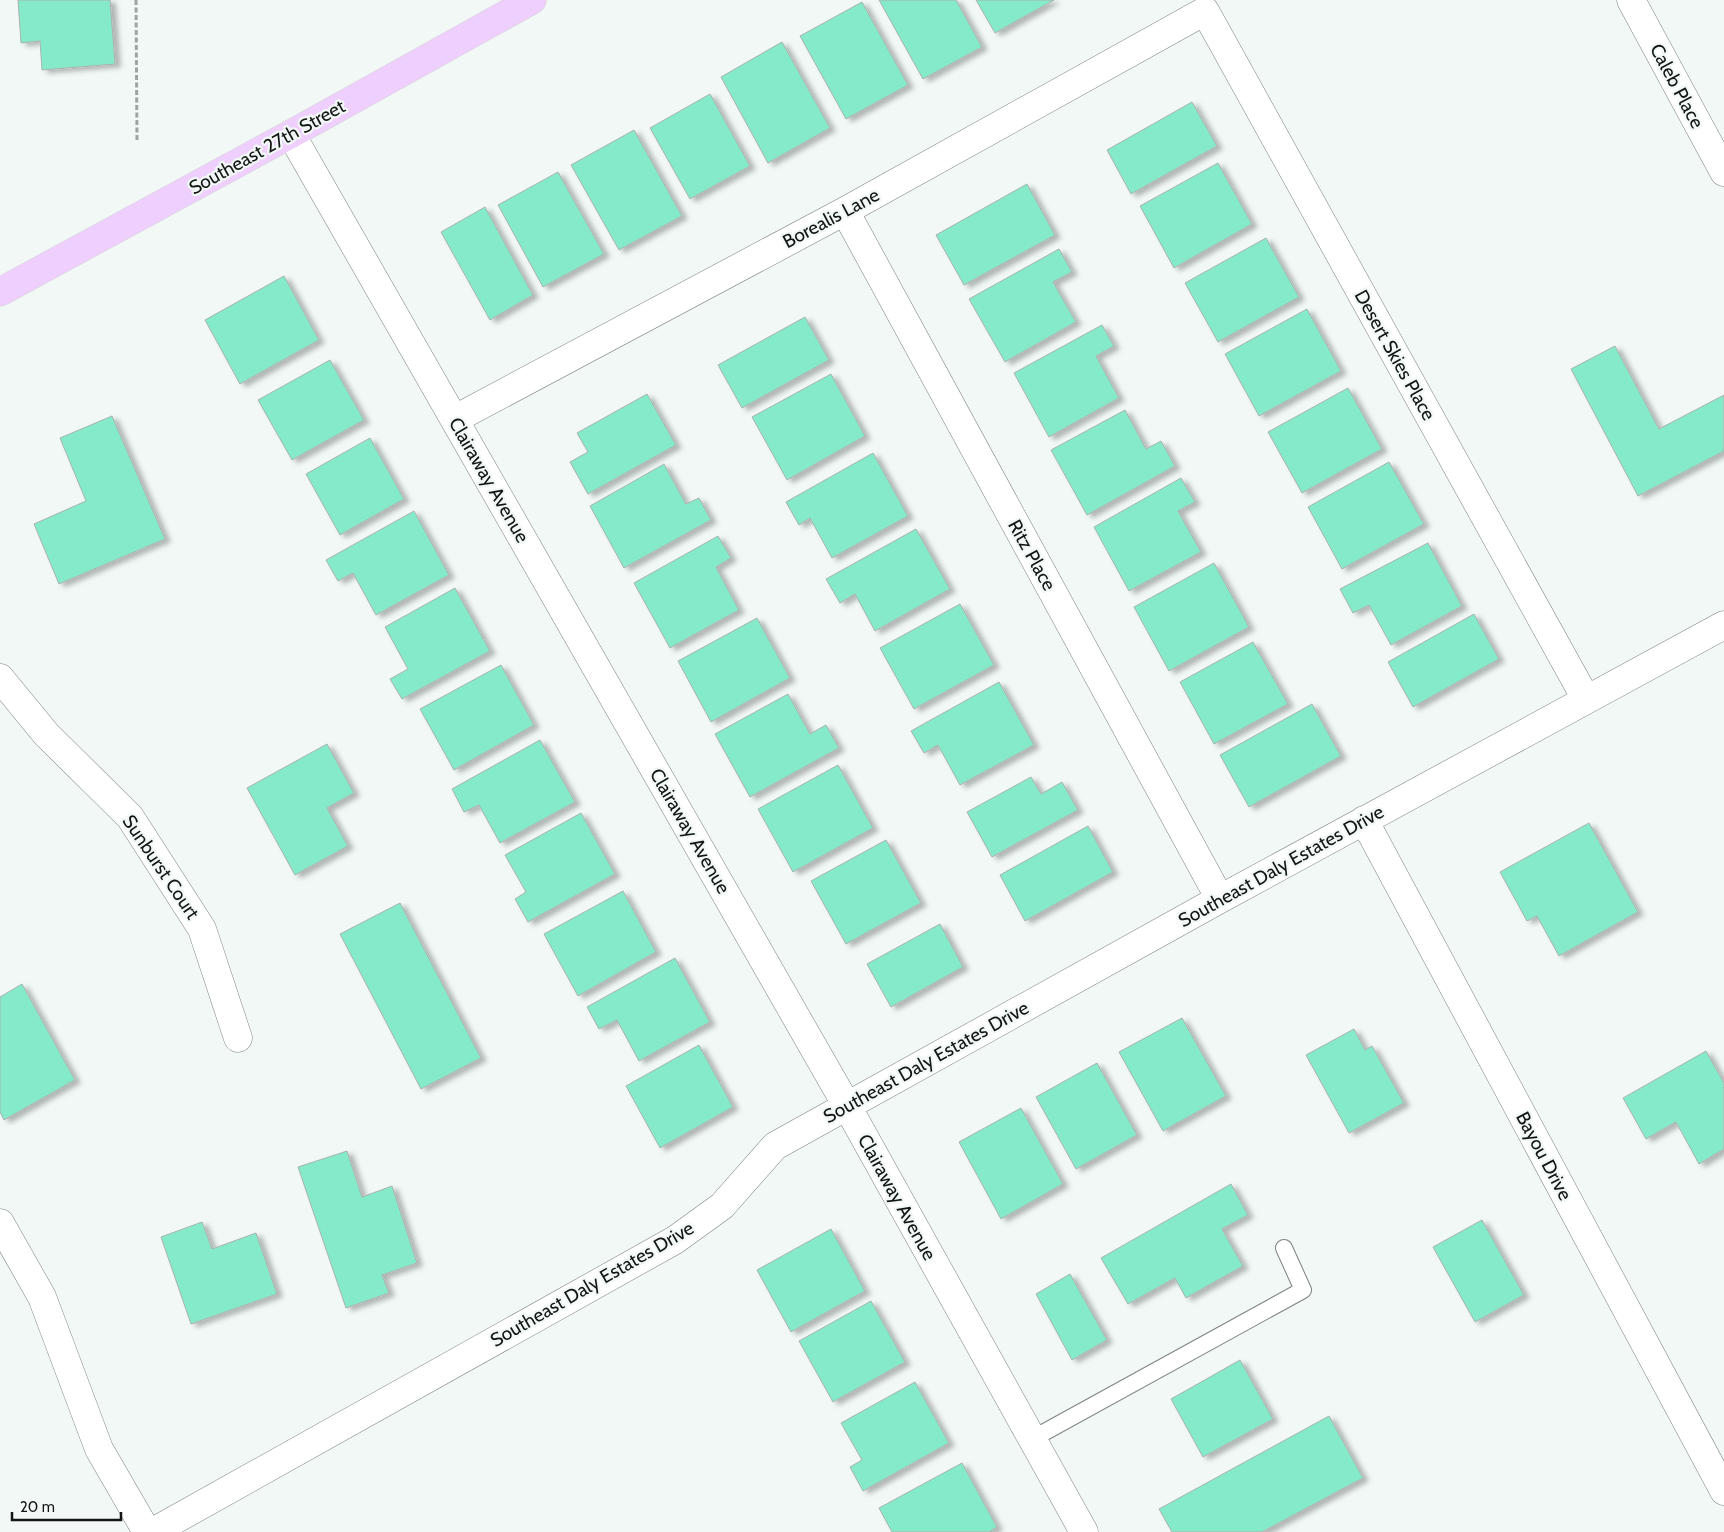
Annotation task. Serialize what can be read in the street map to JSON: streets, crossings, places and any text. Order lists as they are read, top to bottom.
{
  "streets": {
    "main road": ["Southeast 27th Street"],
    "street": [
      "Caleb Place",
      "Borealis Lane",
      "Desert Skies Place",
      "Clairaway Avenue",
      "Ritz Place",
      "Southeast Daly Estates Drive",
      "Sunburst Court",
      "Bayou Drive"
    ]
  },
  "crossings": [
    ["Southeast 27th Street", "Clairaway Avenue"],
    ["Borealis Lane", "Desert Skies Place"],
    ["Borealis Lane", "Clairaway Avenue"],
    ["Borealis Lane", "Ritz Place"],
    ["Desert Skies Place", "Southeast Daly Estates Drive"],
    ["Clairaway Avenue", "Southeast Daly Estates Drive"],
    ["Ritz Place", "Southeast Daly Estates Drive"],
    ["Southeast Daly Estates Drive", "Bayou Drive"]
  ],
  "scale_bar": "20 m"
}
